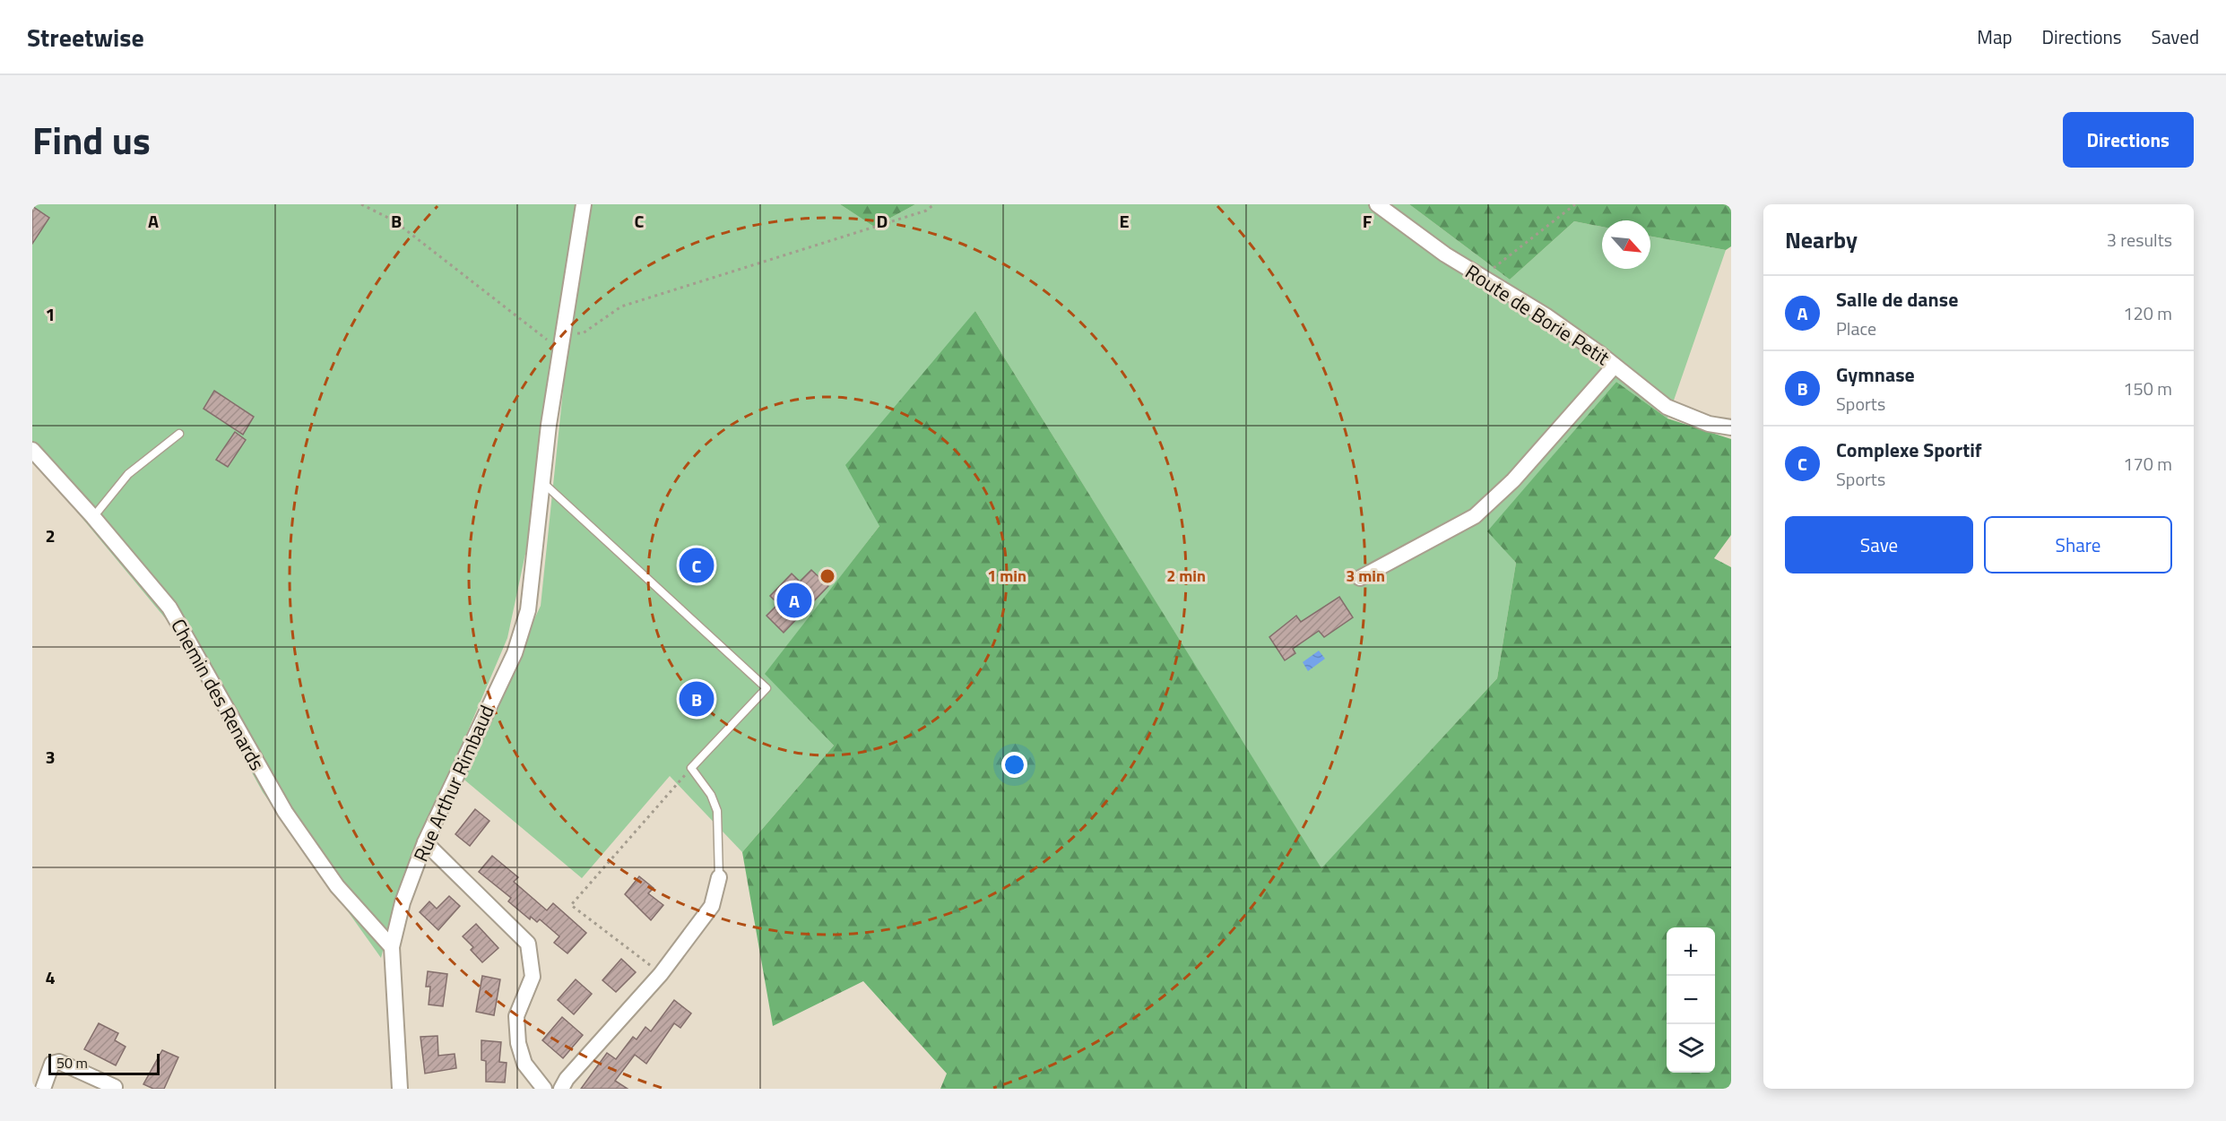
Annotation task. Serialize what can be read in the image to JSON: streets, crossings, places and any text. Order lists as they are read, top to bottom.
{
  "streets": {
    "street": ["Route de Borie Petit", "Chemin des Renards", "Rue Arthur Rimbaud"]
  },
  "crossings": [
    ["Chemin des Renards", "Rue Arthur Rimbaud"]
  ],
  "scale_bar": "50 m",
  "north": "bottom right",
  "page": {
    "header": "Streetwise",
    "nav": ["Map", "Directions", "Saved"],
    "title": "Find us",
    "buttons": [
      "Directions",
      ["Save", "Share"]
    ],
    "heading": ["Nearby", "3 results"],
    "list": [
      {
        "mark": "A",
        "name": "Salle de danse",
        "note": "Place",
        "value": "120 m"
      },
      {
        "mark": "B",
        "name": "Gymnase",
        "note": "Sports",
        "value": "150 m"
      },
      {
        "mark": "C",
        "name": "Complexe Sportif",
        "note": "Sports",
        "value": "170 m"
      }
    ],
    "pins": ["C", "A", "B"],
    "map_buttons": ["+", "−"],
    "scale": "50 m"
  },
  "grid": {
    "columns": [
      "A",
      "B",
      "C",
      "D",
      "E",
      "F"
    ],
    "rows": [
      "1",
      "2",
      "3",
      "4"
    ]
  },
  "rings": ["1 min", "2 min", "3 min"]
}
